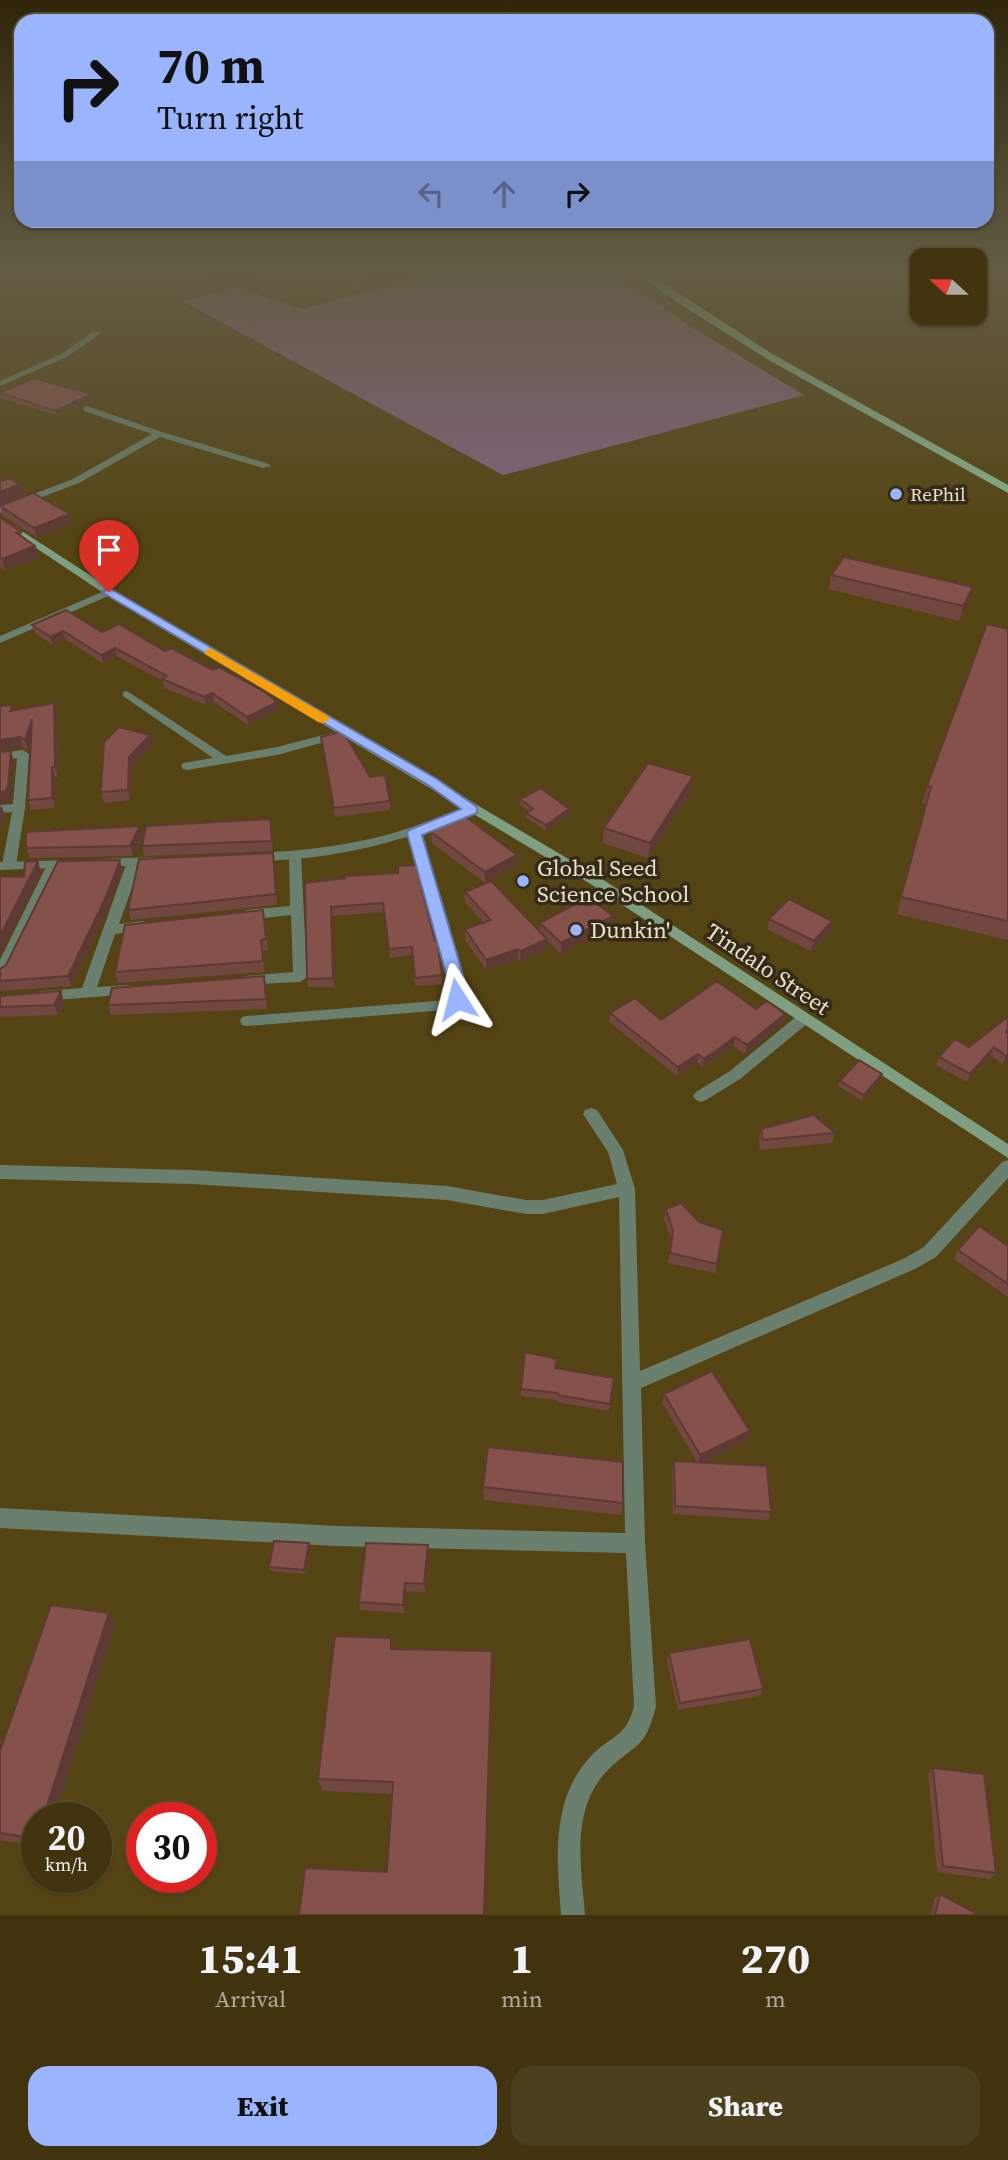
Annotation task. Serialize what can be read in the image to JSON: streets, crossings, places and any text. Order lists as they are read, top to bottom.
{
  "streets": {
    "main road": ["Tindalo Street"]
  },
  "places": ["RePhil", "Global Seed Science School", "Dunkin'"],
  "north": "left",
  "page": {
    "turn": ["70 m", "Turn right"],
    "speed": "20 km/h",
    "limit": "30",
    "eta": [
      "15:41",
      "Arrival",
      "1",
      "min",
      "270",
      "m"
    ],
    "buttons": ["Exit", "Share"]
  }
}
